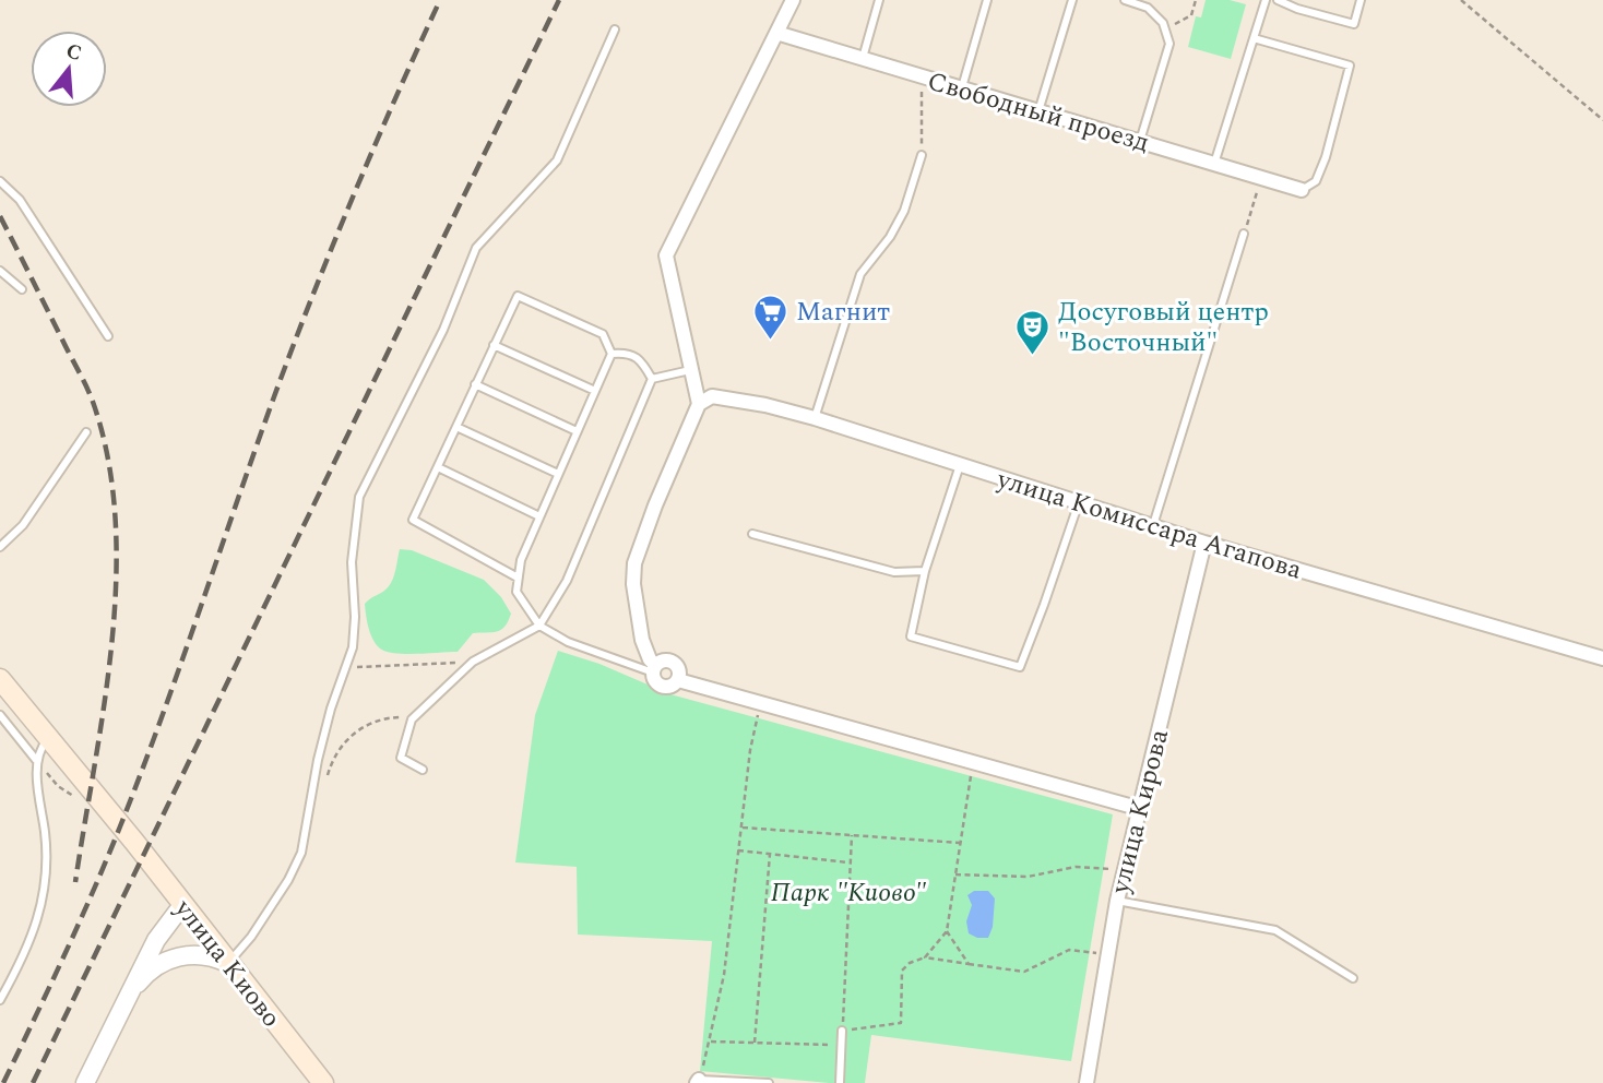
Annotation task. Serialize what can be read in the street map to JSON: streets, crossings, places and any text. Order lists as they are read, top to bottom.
{
  "streets": {
    "main road": ["улица Киово"],
    "street": ["Свободный проезд", "улица Комиссара Агапова", "улица Кирова"]
  },
  "crossings": [
    ["улица Комиссара Агапова", "улица Кирова"]
  ],
  "parks": ["Парк \"Киово\""],
  "places": {
    "supermarket": ["Магнит"],
    "theatre": ["Досуговый центр \"Восточный\""]
  },
  "north": "top"
}
